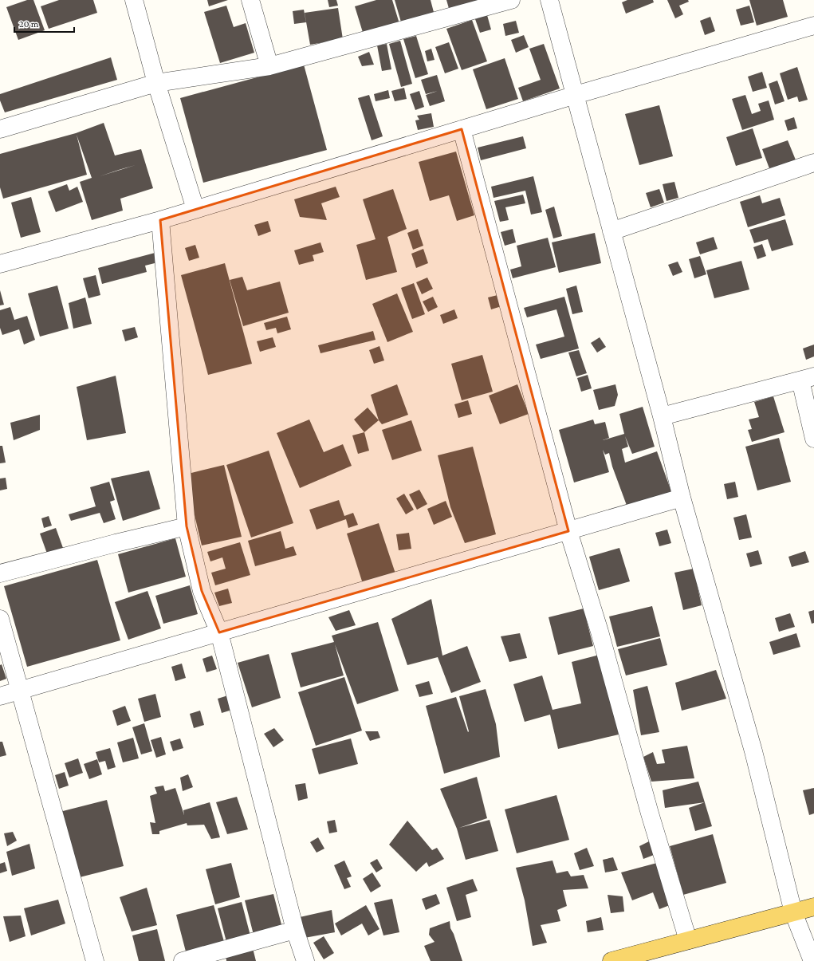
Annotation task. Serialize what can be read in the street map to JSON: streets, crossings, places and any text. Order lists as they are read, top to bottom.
{
  "scale_bar": "20 m"
}
